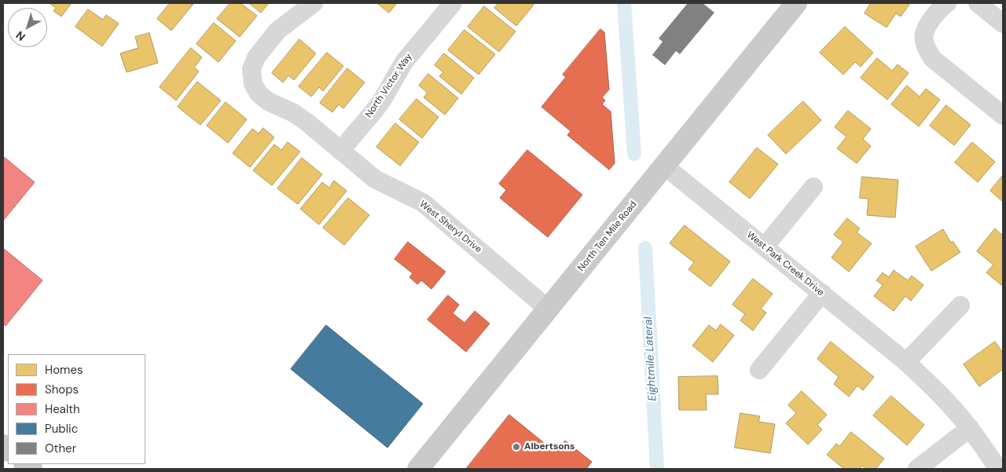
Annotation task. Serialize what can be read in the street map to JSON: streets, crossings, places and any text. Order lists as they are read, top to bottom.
{
  "streets": {
    "main road": ["North Ten Mile Road"],
    "street": ["North Victor Way", "West Sheryl Drive", "West Park Creek Drive"]
  },
  "crossings": [
    ["North Victor Way", "West Sheryl Drive"],
    ["West Sheryl Drive", "North Ten Mile Road"],
    ["North Ten Mile Road", "West Park Creek Drive"]
  ],
  "water": ["Eightmile Lateral"],
  "places": ["Albertsons"],
  "legend": [
    "Homes",
    "Shops",
    "Health",
    "Public",
    "Other"
  ],
  "north": "bottom left"
}
